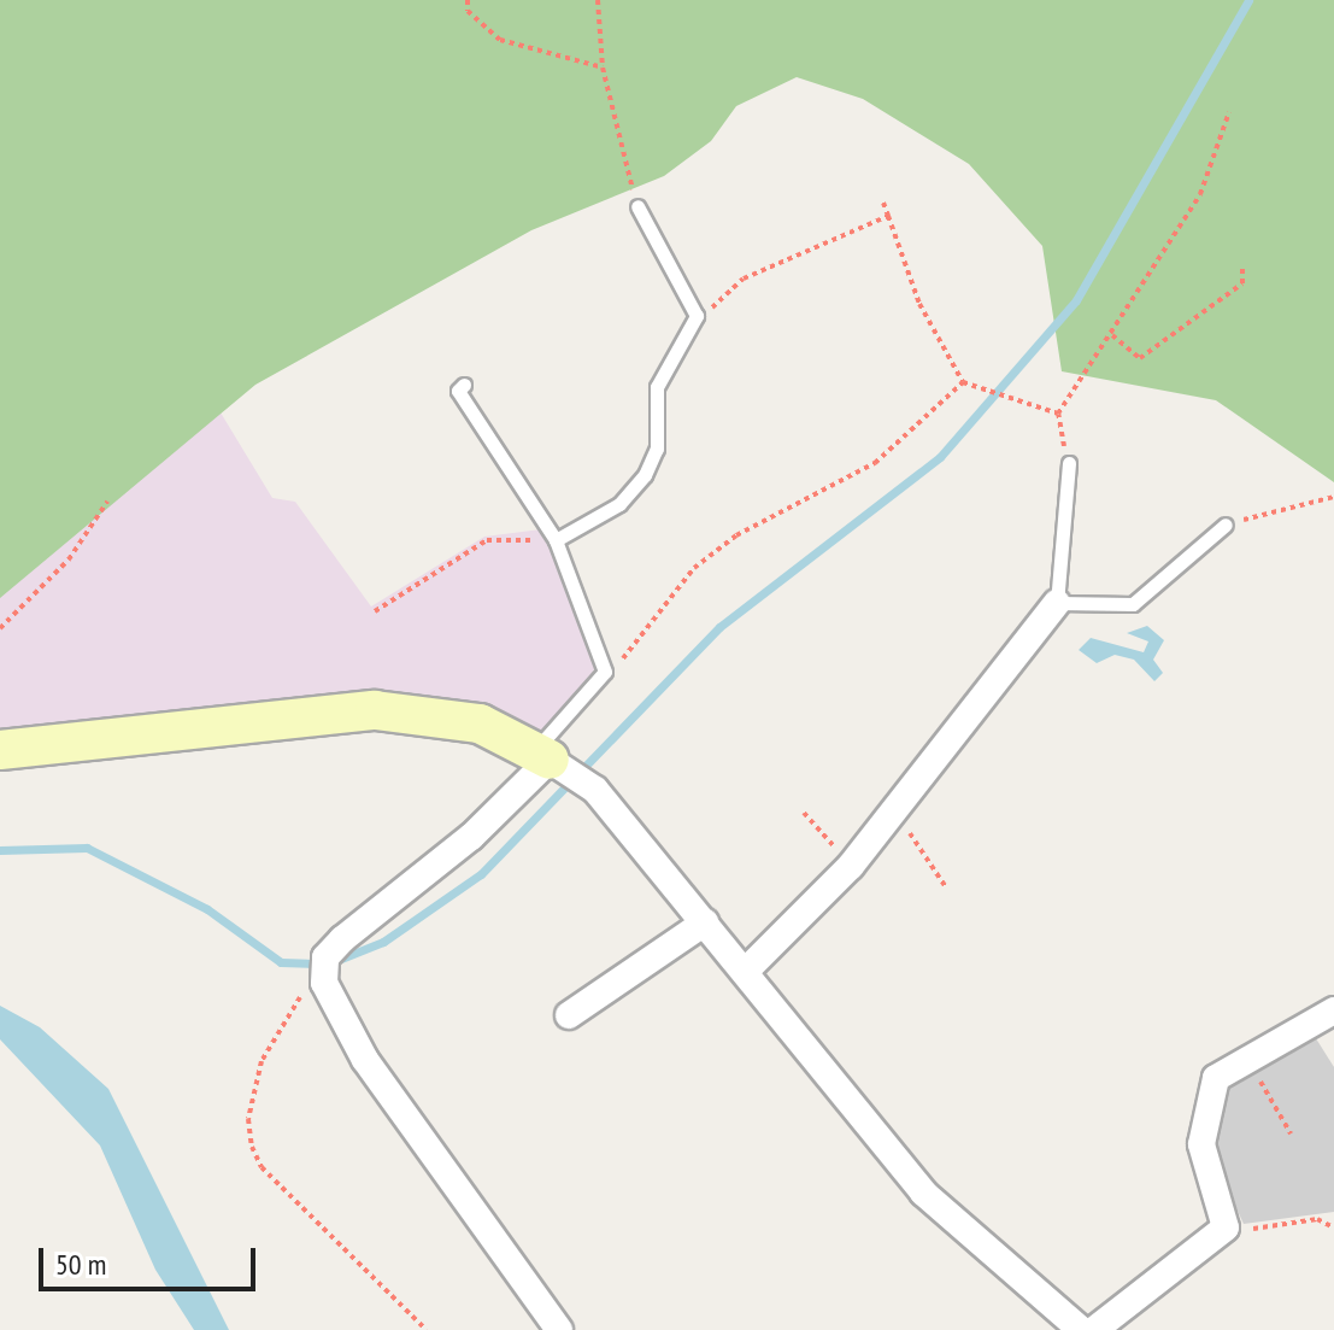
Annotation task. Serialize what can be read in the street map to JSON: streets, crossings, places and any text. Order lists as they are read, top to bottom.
{
  "scale_bar": "50 m"
}
